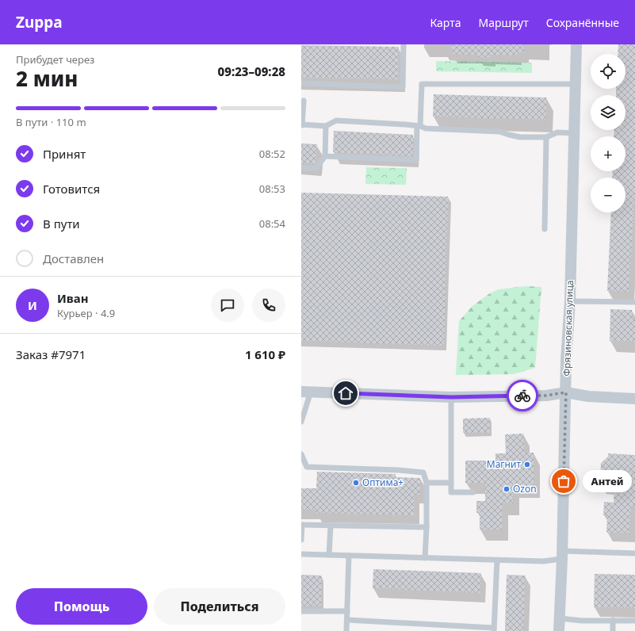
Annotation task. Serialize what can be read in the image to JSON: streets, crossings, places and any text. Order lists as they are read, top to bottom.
{
  "streets": {
    "street": ["Фрязиновская улица"]
  },
  "places": [
    "Магнит",
    "Антей",
    "Оптима+",
    "Ozon"
  ],
  "page": {
    "header": "Zuppa",
    "nav": ["Карта", "Маршрут", "Сохранённые"],
    "heading": ["2 мин", "Прибудет через", "09:23–09:28"],
    "panel": [
      "Иван",
      "Курьер · 4.9",
      "Заказ #7971",
      "1 610 ₽"
    ],
    "map_buttons": ["+", "−"],
    "bar": "В пути · 110 m",
    "list": [
      ["Принят", "08:52"],
      ["Готовится", "08:53"],
      ["В пути", "08:54"],
      "Доставлен"
    ],
    "round": "И",
    "bubble": "Антей",
    "buttons": ["Помощь", "Поделиться"]
  }
}
